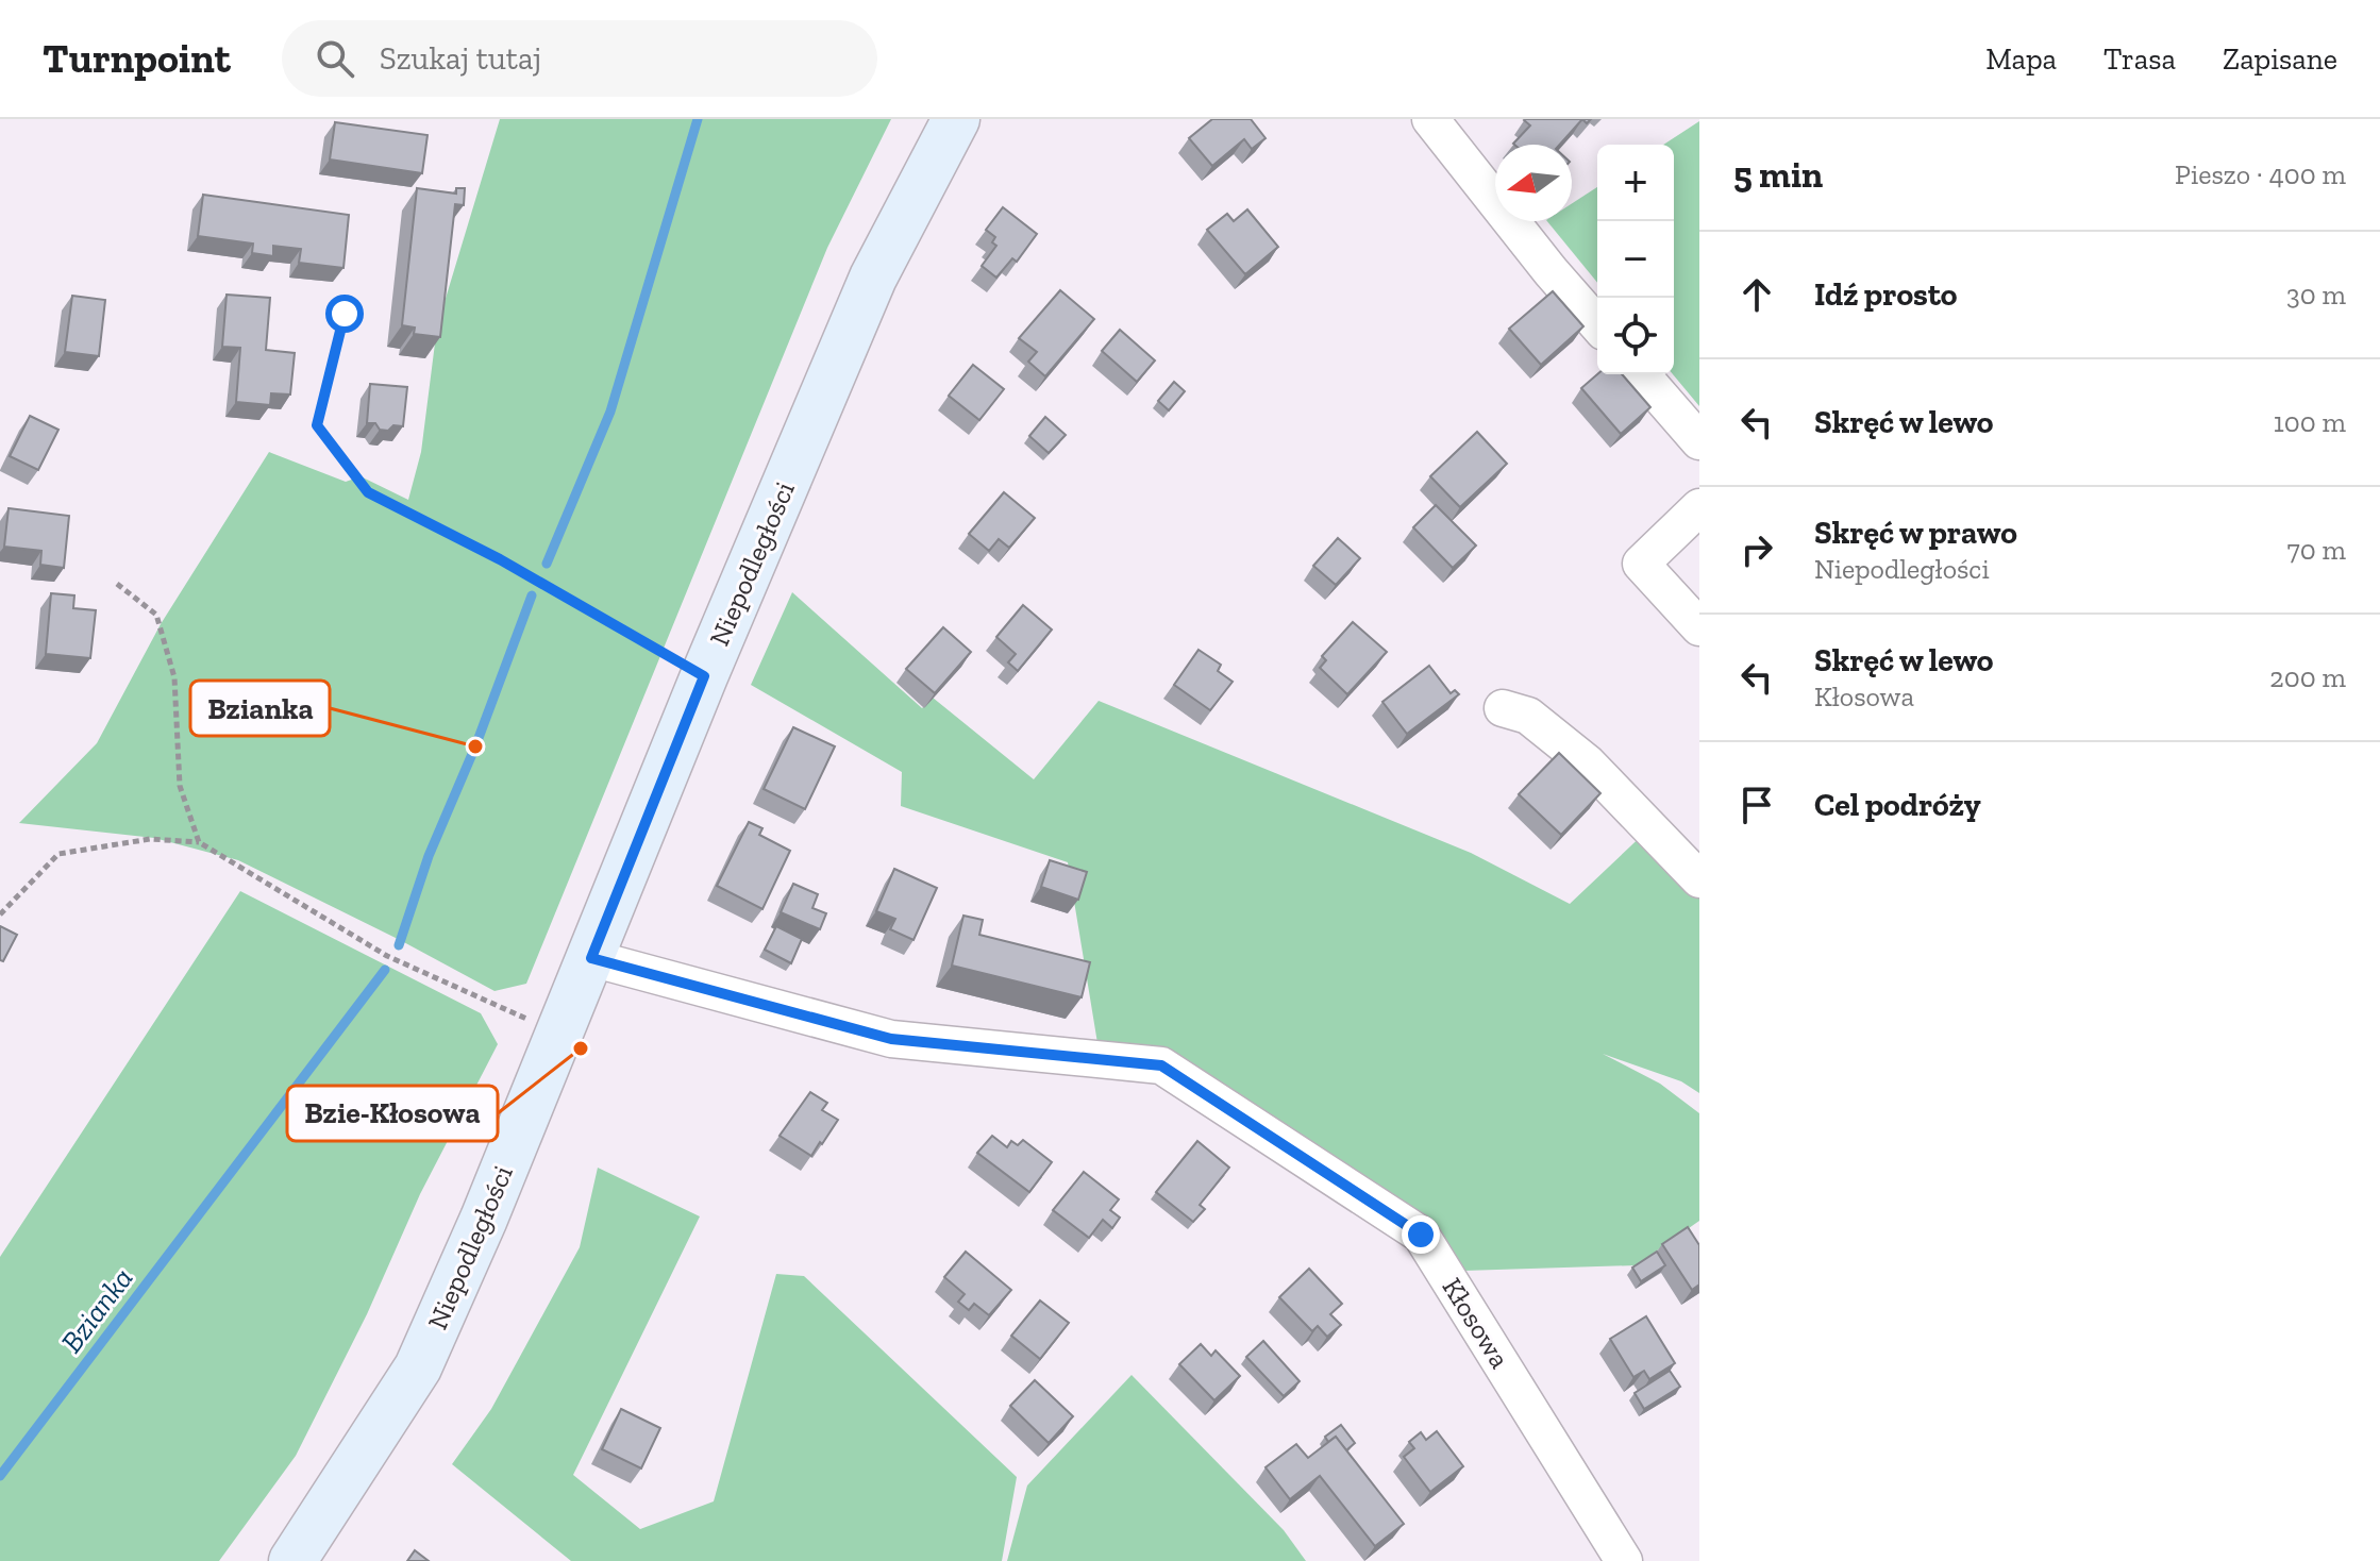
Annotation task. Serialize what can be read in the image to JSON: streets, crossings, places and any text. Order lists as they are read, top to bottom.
{
  "streets": {
    "street": ["Niepodległości", "Kłosowa"]
  },
  "crossings": [
    ["Niepodległości", "Kłosowa"]
  ],
  "water": ["Bzianka"],
  "places": ["Bzianka", "Bzie-Kłosowa"],
  "north": "left",
  "page": {
    "header": "Turnpoint",
    "search": "Szukaj tutaj",
    "nav": ["Mapa", "Trasa", "Zapisane"],
    "heading": ["5 min", "Pieszo · 400 m"],
    "map_buttons": ["+", "−"],
    "list": [
      ["Idź prosto", "30 m"],
      ["Skręć w lewo", "100 m"],
      ["Skręć w prawo", "Niepodległości", "70 m"],
      ["Skręć w lewo", "Kłosowa", "200 m"],
      "Cel podróży"
    ]
  }
}
